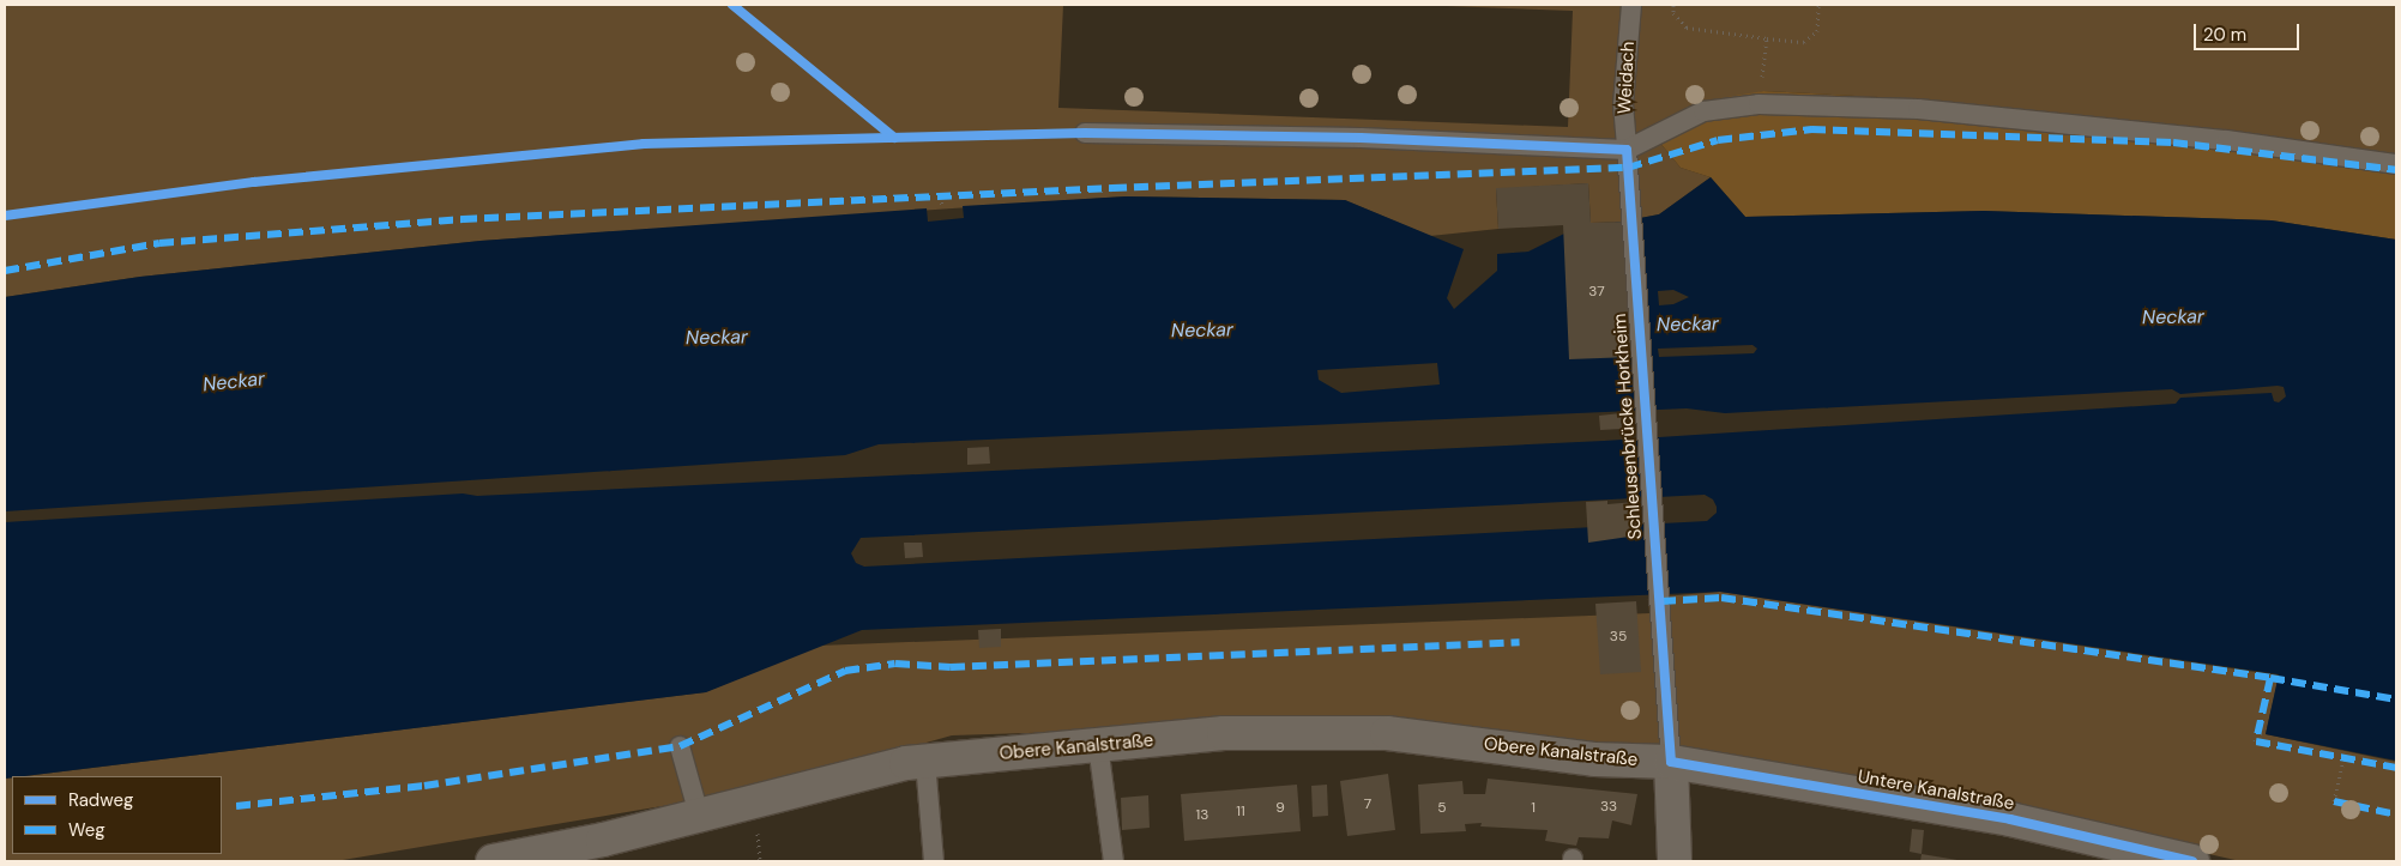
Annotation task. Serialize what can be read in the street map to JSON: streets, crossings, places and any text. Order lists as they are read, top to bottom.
{
  "streets": {
    "street": ["Obere Kanalstraße", "Untere Kanalstraße"],
    "lane": ["Weidach", "Schleusenbrücke Horkheim"]
  },
  "crossings": [
    ["Weidach", "Schleusenbrücke Horkheim"],
    ["Schleusenbrücke Horkheim", "Obere Kanalstraße"],
    ["Schleusenbrücke Horkheim", "Untere Kanalstraße"],
    ["Obere Kanalstraße", "Untere Kanalstraße"]
  ],
  "water": ["Neckar"],
  "house_numbers": [
    "37",
    "35",
    "7",
    "33",
    "9",
    "5",
    "1",
    "11",
    "13"
  ],
  "legend": ["Radweg", "Weg"],
  "scale_bar": "20 m"
}
